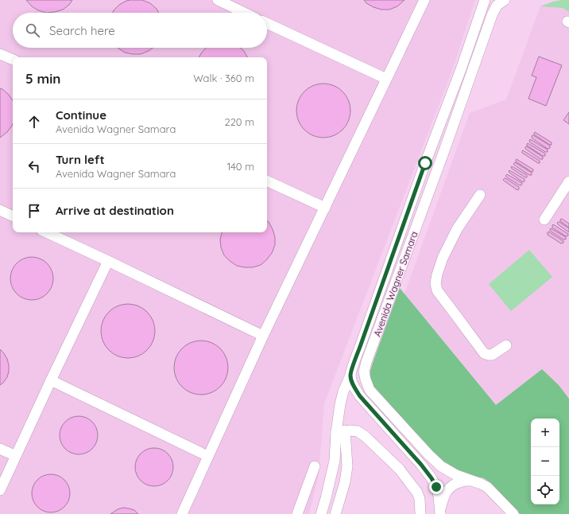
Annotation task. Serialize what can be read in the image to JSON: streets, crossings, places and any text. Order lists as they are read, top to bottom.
{
  "streets": {
    "street": ["Avenida Wagner Samara"]
  },
  "page": {
    "search": "Search here",
    "heading": ["5 min", "Walk · 360 m"],
    "list": [
      ["Continue", "Avenida Wagner Samara", "220 m"],
      ["Turn left", "Avenida Wagner Samara", "140 m"],
      "Arrive at destination"
    ],
    "map_buttons": ["+", "−"]
  }
}
